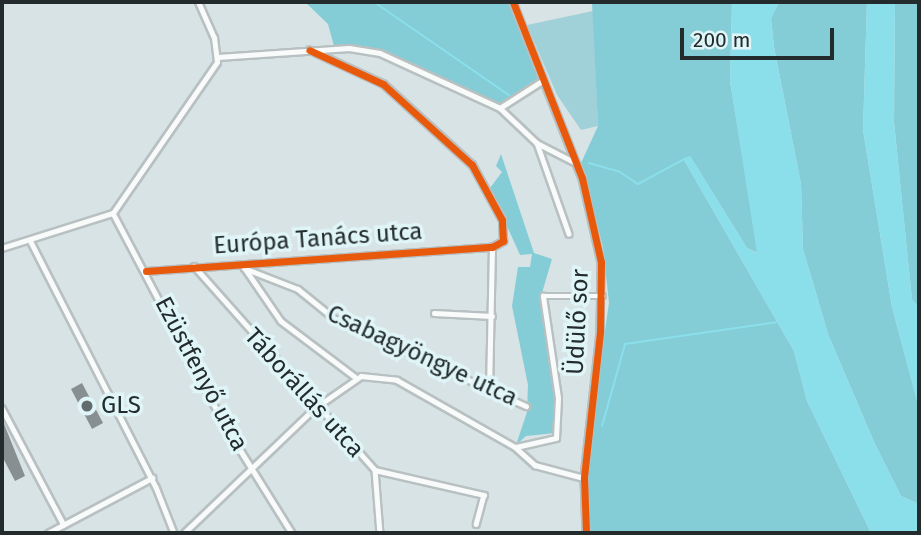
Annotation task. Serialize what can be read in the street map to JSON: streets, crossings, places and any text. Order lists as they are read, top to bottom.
{
  "streets": {
    "street": [
      "Európa Tanács utca",
      "Üdülő sor",
      "Csabagyöngye utca",
      "Ezüstfenyő utca",
      "Táborállás utca"
    ]
  },
  "crossings": [
    ["Európa Tanács utca", "Csabagyöngye utca"],
    ["Európa Tanács utca", "Ezüstfenyő utca"],
    ["Európa Tanács utca", "Táborállás utca"]
  ],
  "places": ["GLS"],
  "scale_bar": "200 m"
}
